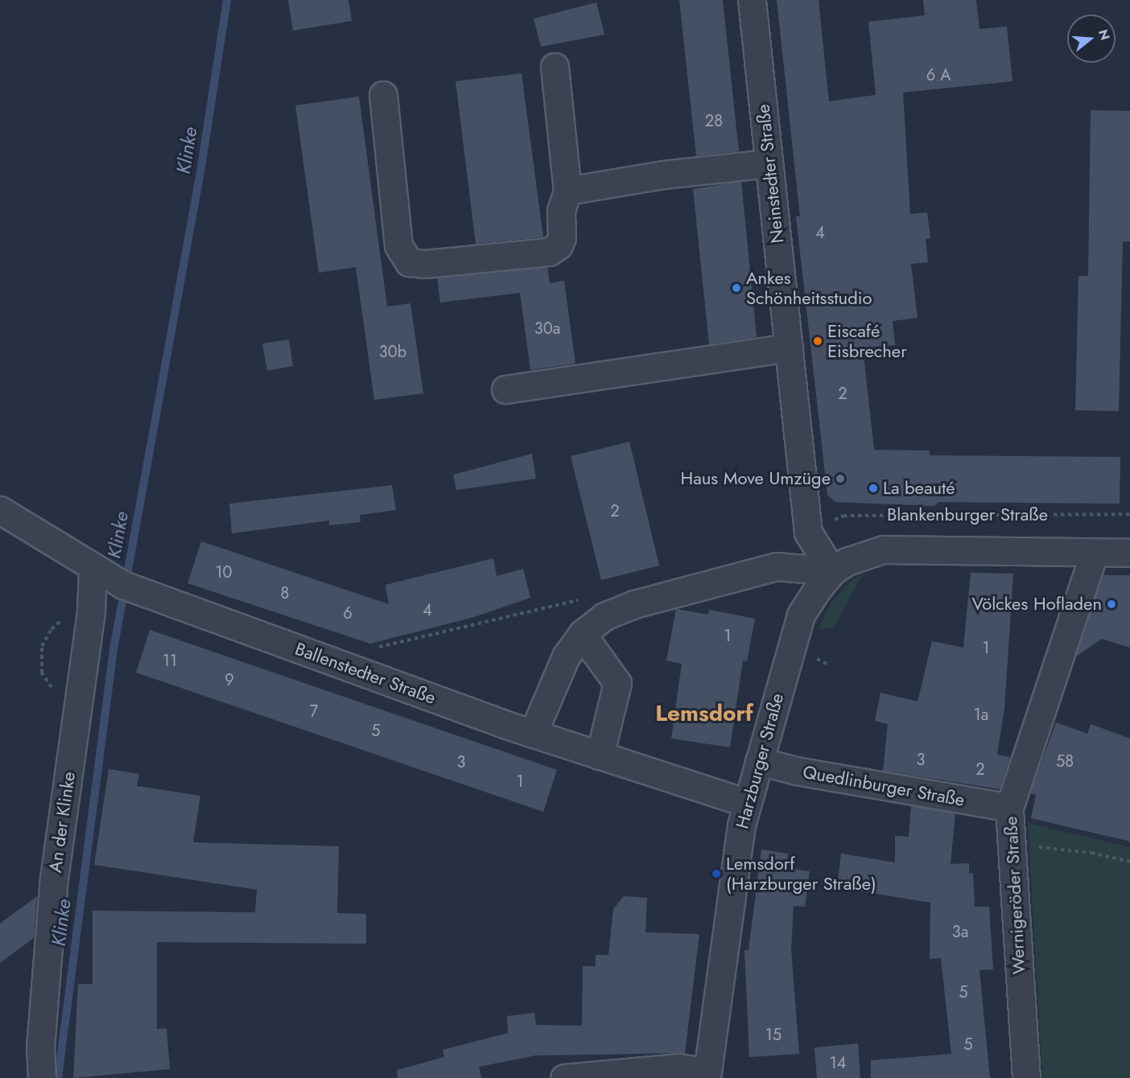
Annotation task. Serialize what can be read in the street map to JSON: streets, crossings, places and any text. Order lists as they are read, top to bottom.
{
  "streets": {
    "street": [
      "Neinstedter Straße",
      "Blankenburger Straße",
      "Ballenstedter Straße",
      "Harzburger Straße",
      "Quedlinburger Straße",
      "An der Klinke",
      "Wernigeröder Straße"
    ]
  },
  "crossings": [
    ["Neinstedter Straße", "Blankenburger Straße"],
    ["Neinstedter Straße", "Harzburger Straße"],
    ["Blankenburger Straße", "Harzburger Straße"],
    ["Blankenburger Straße", "Wernigeröder Straße"],
    ["Ballenstedter Straße", "Harzburger Straße"],
    ["Ballenstedter Straße", "An der Klinke"],
    ["Harzburger Straße", "Quedlinburger Straße"],
    ["Quedlinburger Straße", "Wernigeröder Straße"]
  ],
  "districts": ["Lemsdorf"],
  "water": ["Klinke"],
  "places": [
    "Ankes Schönheitsstudio",
    "Eiscafé Eisbrecher",
    "Haus Move Umzüge",
    "La beauté",
    "Völckes Hofladen",
    "Lemsdorf (Harzburger Straße)"
  ],
  "house_numbers": [
    "6 A",
    "28",
    "4",
    "30a",
    "30b",
    "2",
    "2",
    "10",
    "8",
    "4",
    "6",
    "1",
    "1",
    "11",
    "9",
    "7",
    "1a",
    "5",
    "3",
    "58",
    "3",
    "2",
    "1",
    "3a",
    "5",
    "15",
    "5",
    "14"
  ],
  "north": "right"
}
